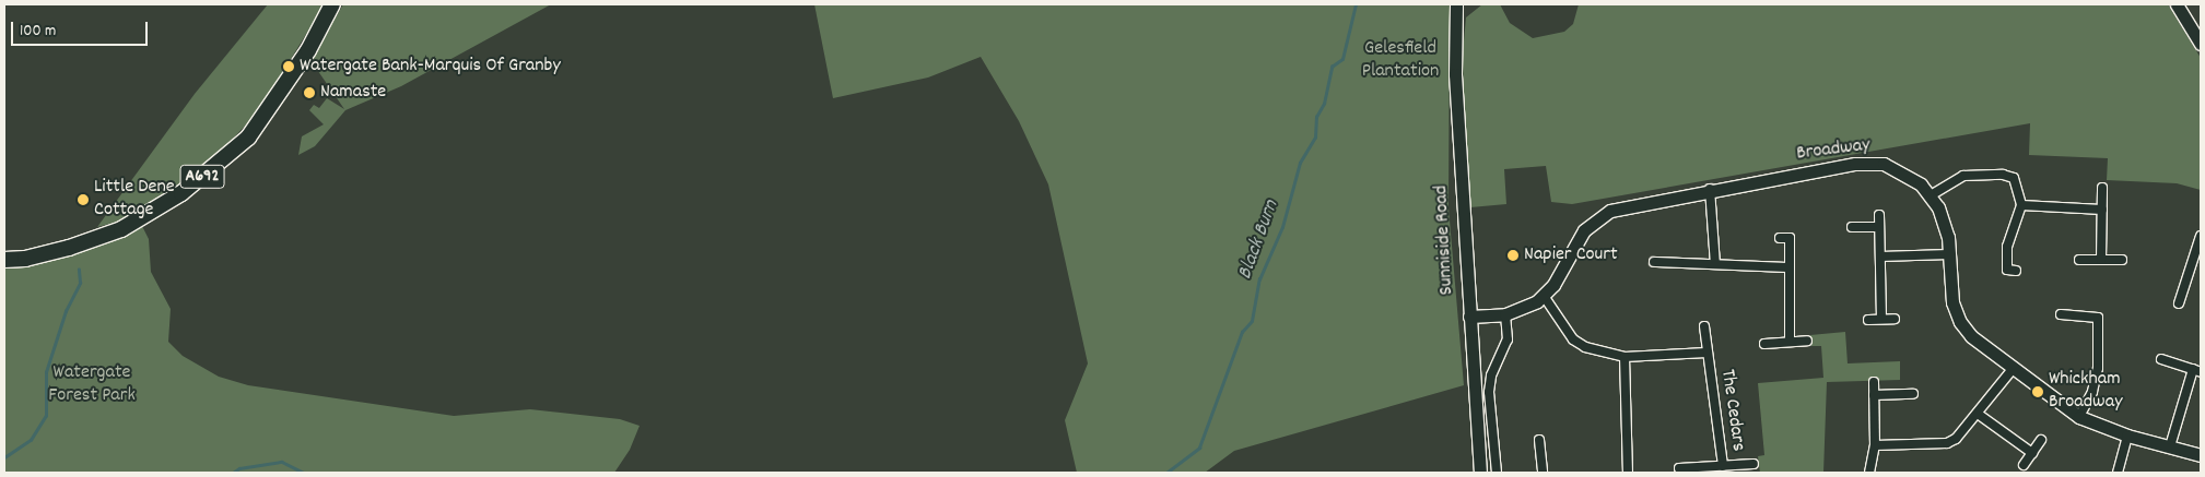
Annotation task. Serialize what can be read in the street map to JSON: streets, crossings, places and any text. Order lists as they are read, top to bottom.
{
  "streets": {
    "highway": ["A692"],
    "street": ["Broadway", "Sunniside Road", "The Cedars"]
  },
  "crossings": [
    ["Broadway", "Sunniside Road"],
    ["Broadway", "The Cedars"]
  ],
  "water": ["Black Burn"],
  "parks": ["Gelesfield Plantation", "Watergate Forest Park"],
  "places": [
    "Watergate Bank-Marquis Of Granby",
    "Namaste",
    "Little Dene Cottage",
    "Napier Court",
    "Whickham Broadway"
  ],
  "scale_bar": "100 m"
}
